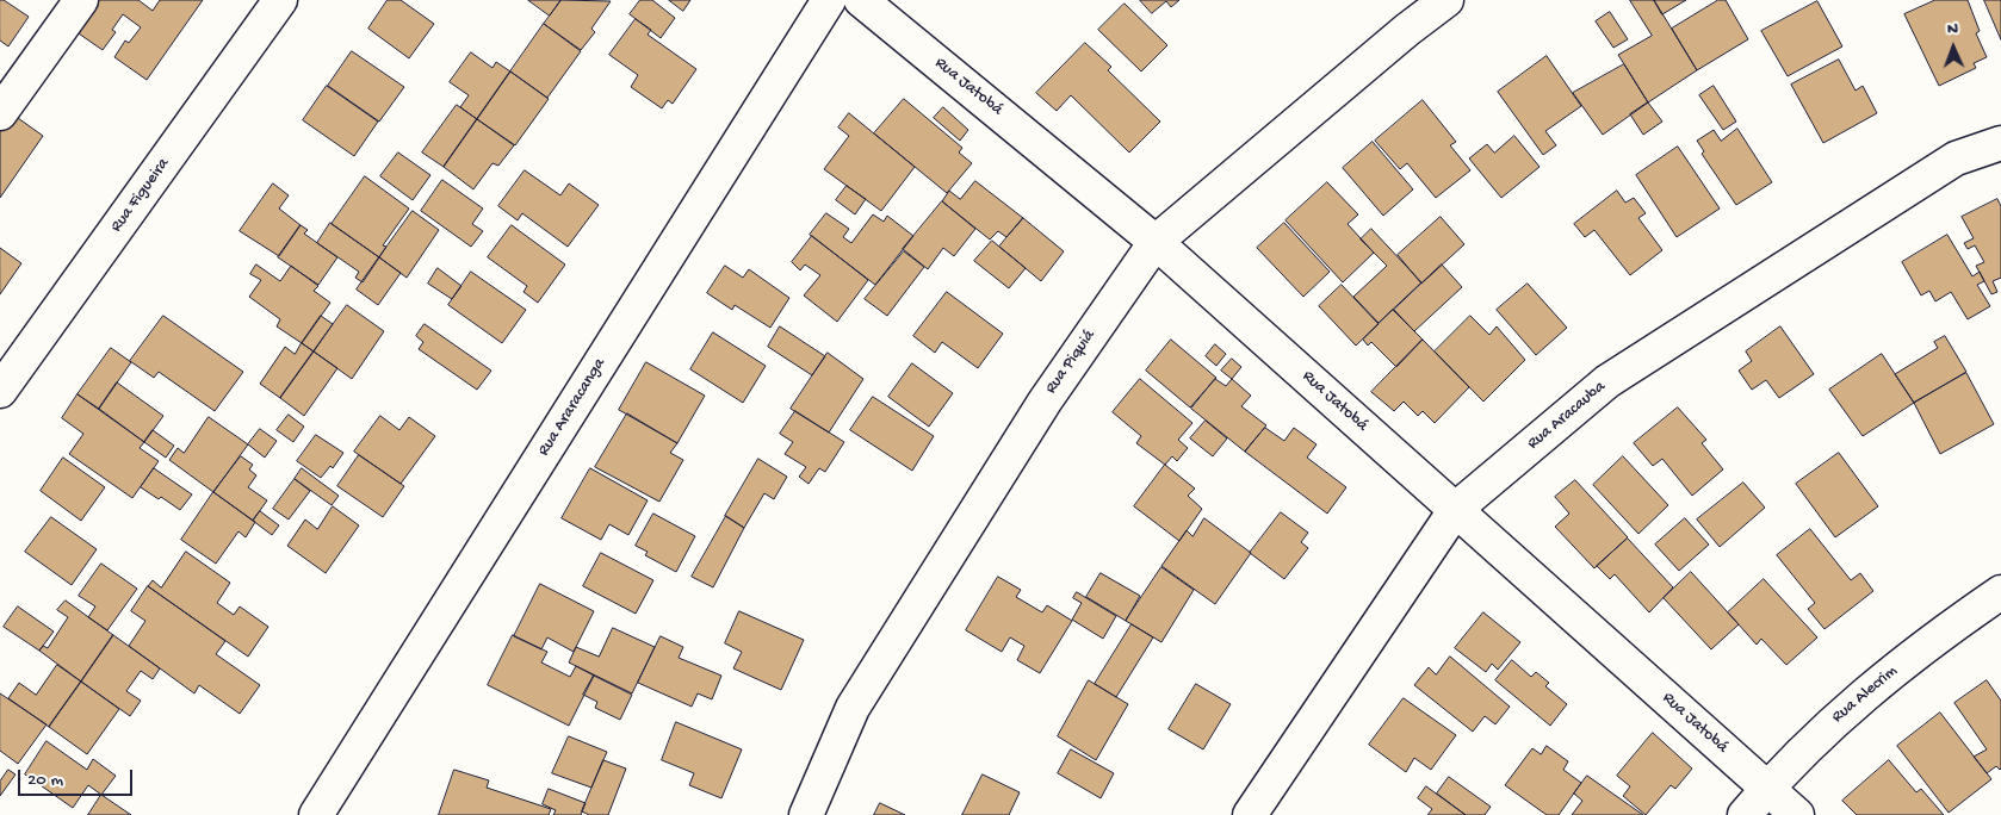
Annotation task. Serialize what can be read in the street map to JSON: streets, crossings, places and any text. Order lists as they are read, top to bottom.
{
  "streets": {
    "street": [
      "Rua Jatobá",
      "Rua Figueira",
      "Rua Piquiá",
      "Rua Araracanga",
      "Rua Aracauba",
      "Rua Alecrim"
    ]
  },
  "crossings": [
    ["Rua Jatobá", "Rua Piquiá"],
    ["Rua Jatobá", "Rua Aracauba"],
    ["Rua Jatobá", "Rua Alecrim"]
  ],
  "scale_bar": "20 m",
  "north": "top"
}
